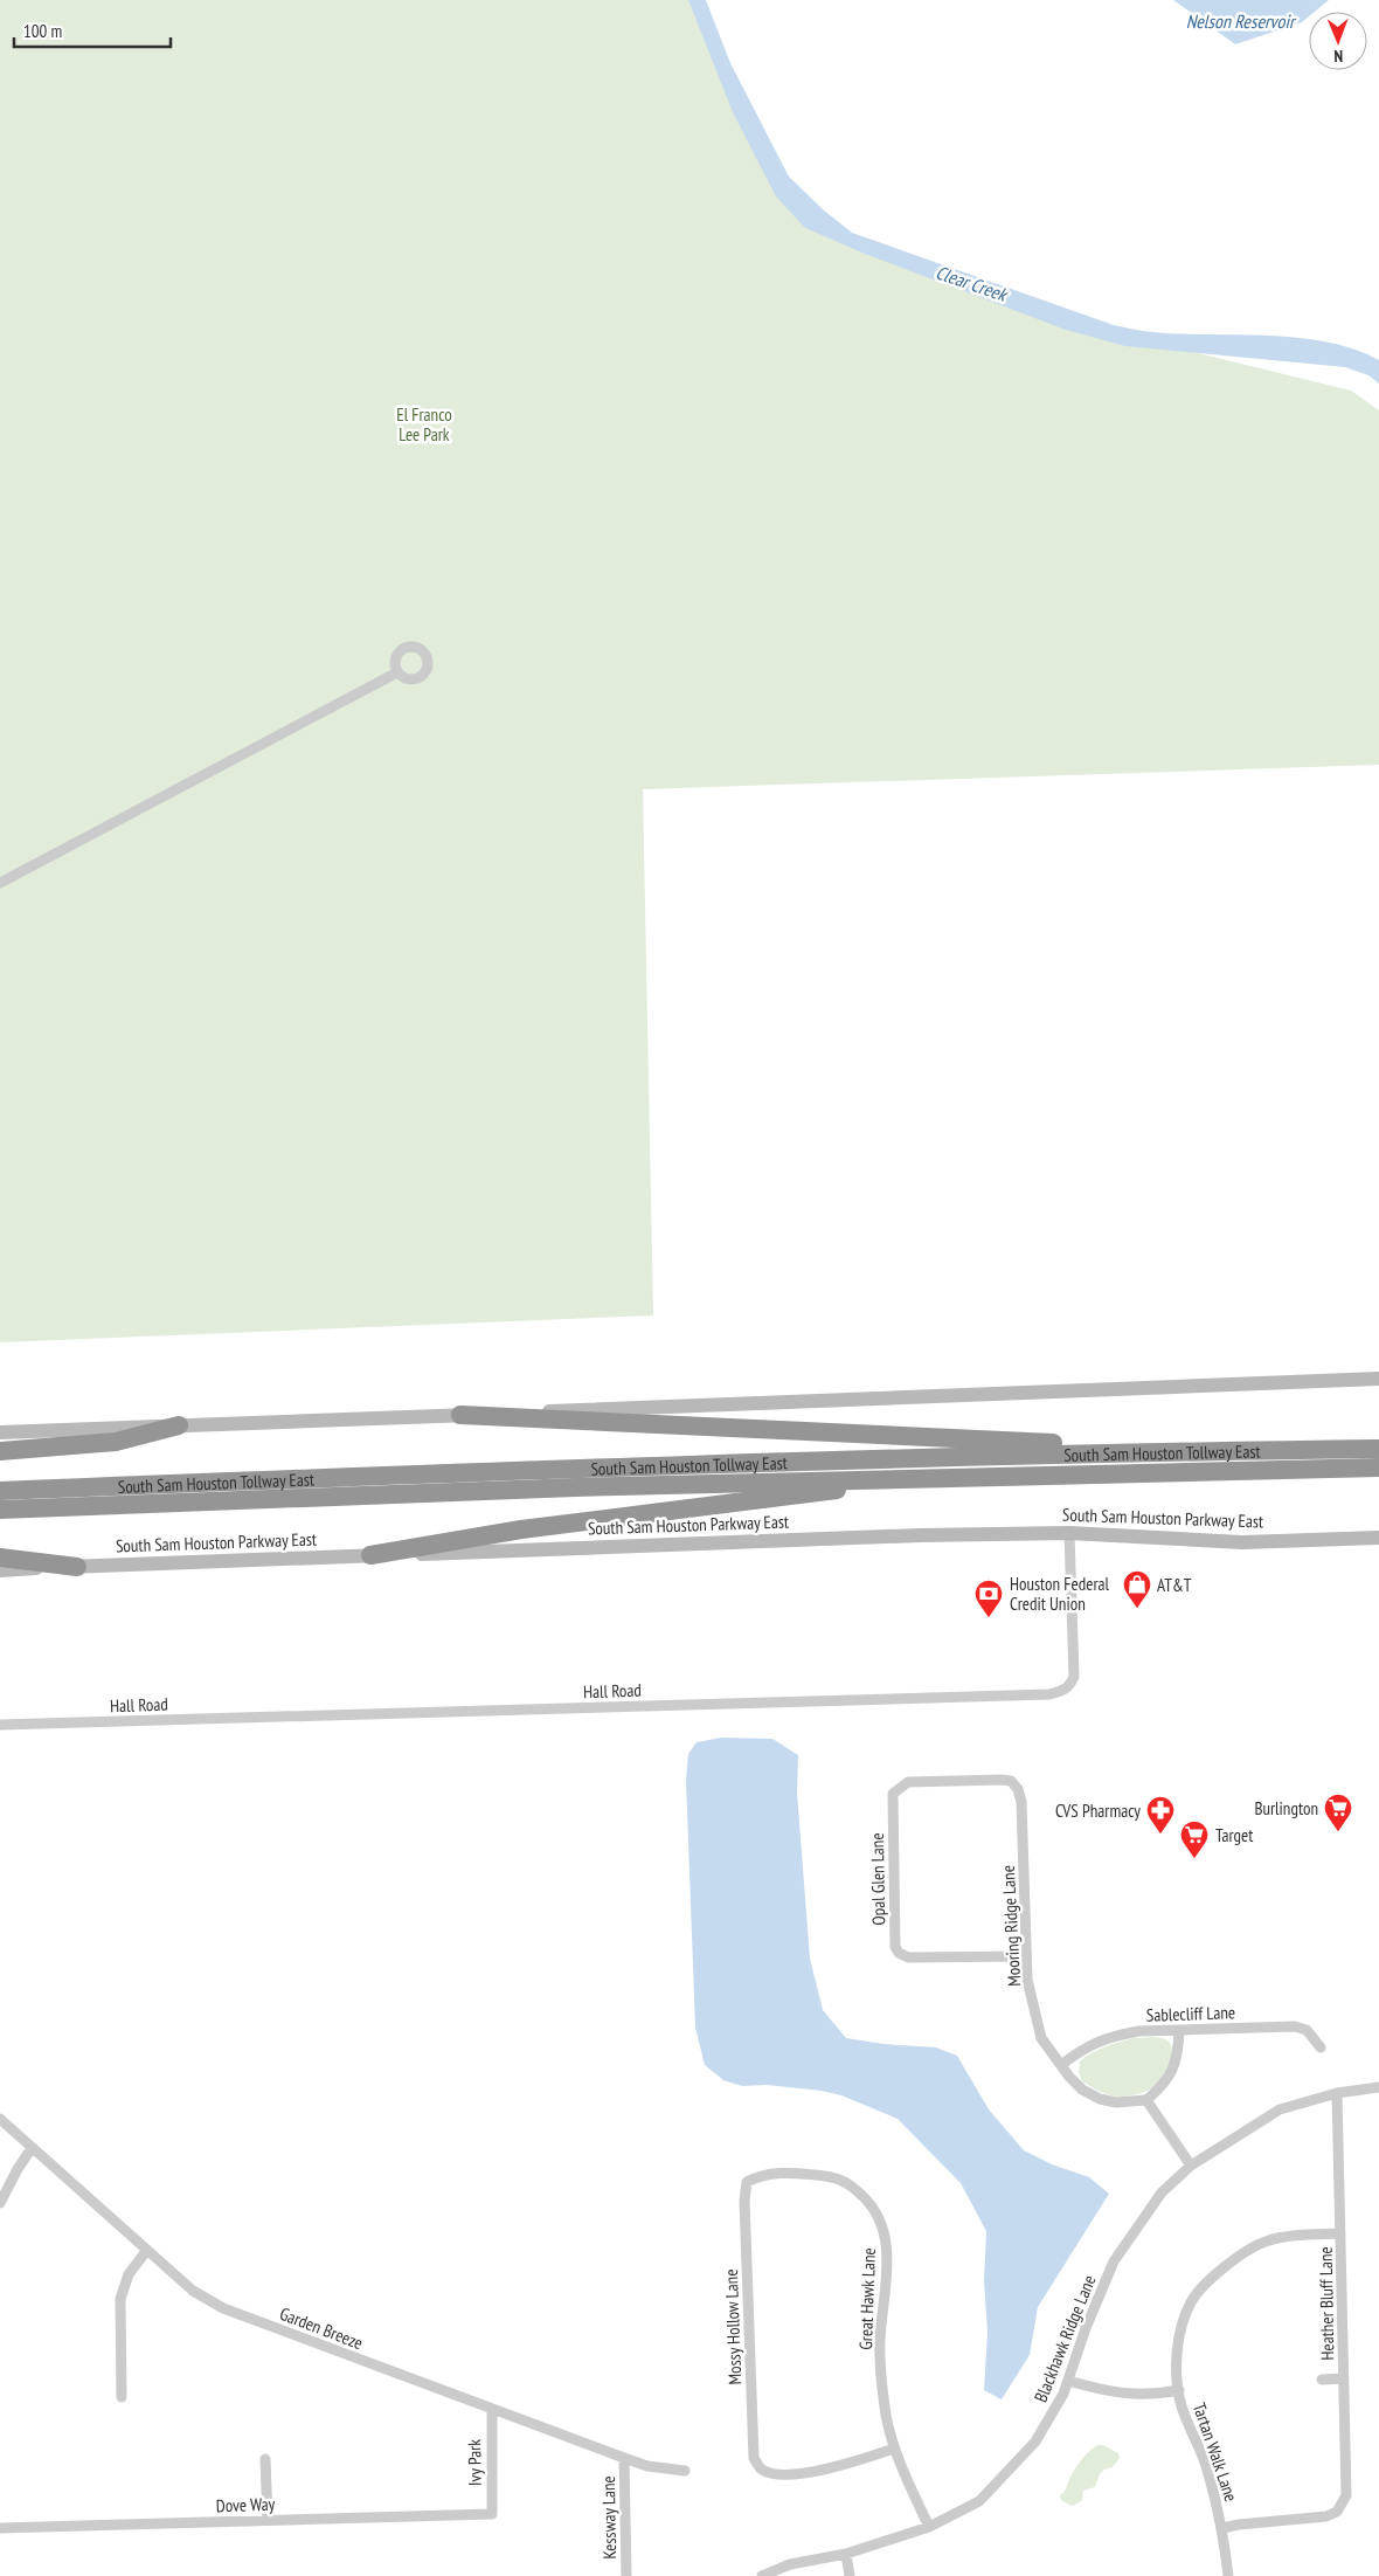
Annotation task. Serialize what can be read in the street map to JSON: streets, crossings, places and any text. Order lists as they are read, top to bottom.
{
  "streets": {
    "highway": ["South Sam Houston Tollway East"],
    "main road": ["South Sam Houston Parkway East"],
    "street": [
      "Hall Road",
      "Opal Glen Lane",
      "Mooring Ridge Lane",
      "Sablecliff Lane",
      "Great Hawk Lane",
      "Heather Bluff Lane",
      "Mossy Hollow Lane",
      "Garden Breeze",
      "Blackhawk Ridge Lane",
      "Tartan Walk Lane",
      "Ivy Park",
      "Dove Way",
      "Kessway Lane"
    ]
  },
  "crossings": [
    ["South Sam Houston Parkway East", "Hall Road"],
    ["Opal Glen Lane", "Mooring Ridge Lane"],
    ["Mooring Ridge Lane", "Sablecliff Lane"],
    ["Great Hawk Lane", "Mossy Hollow Lane"],
    ["Great Hawk Lane", "Blackhawk Ridge Lane"],
    ["Heather Bluff Lane", "Blackhawk Ridge Lane"],
    ["Heather Bluff Lane", "Tartan Walk Lane"],
    ["Garden Breeze", "Ivy Park"],
    ["Garden Breeze", "Kessway Lane"],
    ["Ivy Park", "Dove Way"]
  ],
  "water": ["Nelson Reservoir", "Clear Creek"],
  "parks": ["El Franco Lee Park"],
  "places": {
    "shop": ["AT&T"],
    "bank": ["Houston Federal Credit Union"],
    "supermarket": ["Burlington", "Target"],
    "pharmacy": ["CVS Pharmacy"]
  },
  "scale_bar": "100 m",
  "north": "bottom"
}
